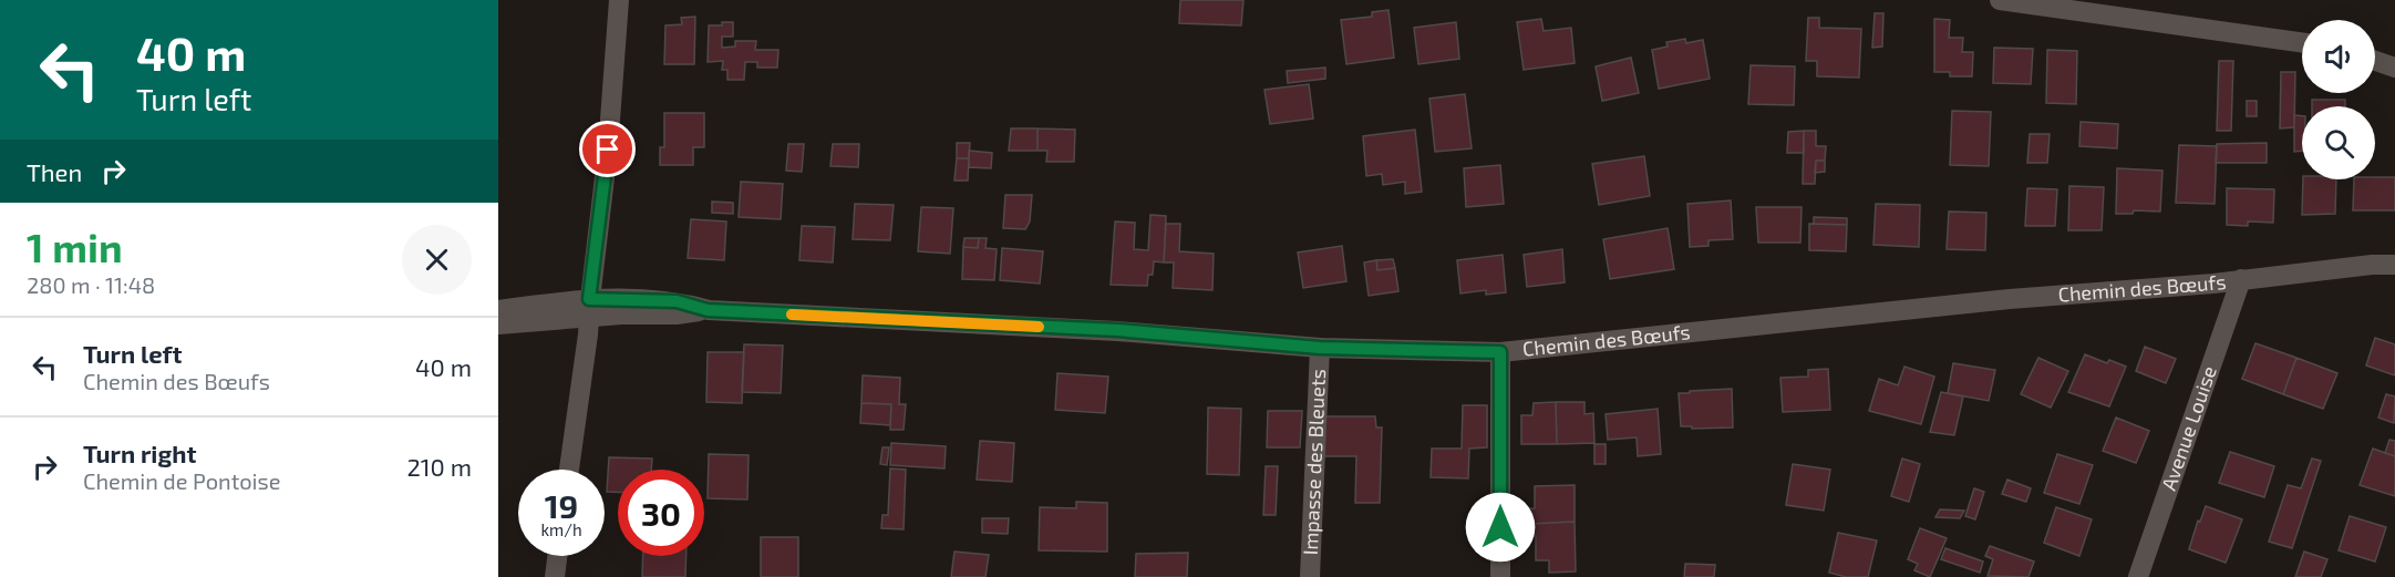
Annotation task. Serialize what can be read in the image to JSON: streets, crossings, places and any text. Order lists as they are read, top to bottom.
{
  "streets": {
    "street": ["Chemin des Bœufs", "Avenue Louise", "Impasse des Bleuets"]
  },
  "crossings": [
    ["Chemin des Bœufs", "Avenue Louise"],
    ["Chemin des Bœufs", "Impasse des Bleuets"]
  ],
  "page": {
    "turn": ["40 m", "Turn left"],
    "then": "Then",
    "heading": ["1 min", "280 m · 11:48"],
    "list": [
      {
        "name": "Turn left",
        "note": "Chemin des Bœufs",
        "value": "40 m"
      },
      {
        "name": "Turn right",
        "note": "Chemin de Pontoise",
        "value": "210 m"
      }
    ],
    "speed": "19 km/h",
    "limit": "30"
  }
}
